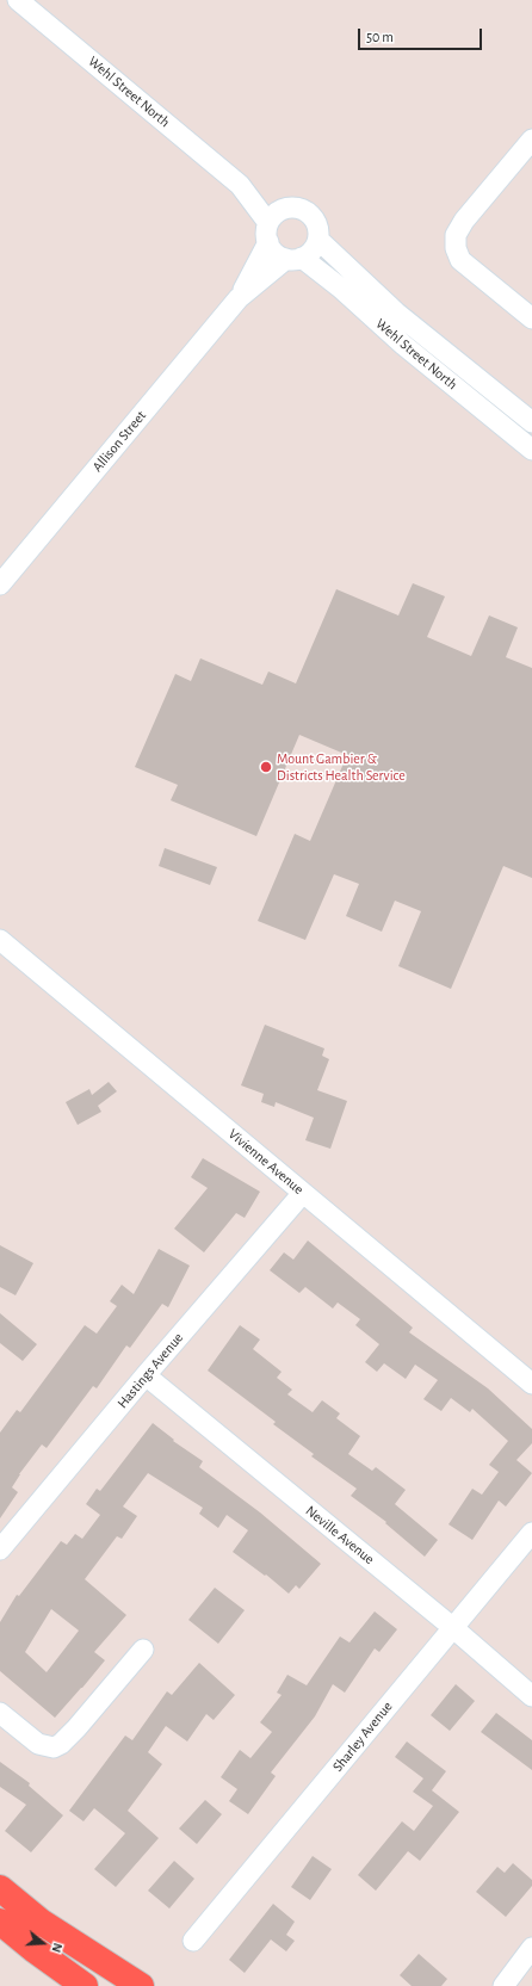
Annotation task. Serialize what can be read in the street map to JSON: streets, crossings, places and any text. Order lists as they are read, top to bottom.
{
  "streets": {
    "street": [
      "Wehl Street North",
      "Allison Street",
      "Vivienne Avenue",
      "Hastings Avenue",
      "Neville Avenue",
      "Sharley Avenue"
    ]
  },
  "crossings": [
    ["Wehl Street North", "Allison Street"],
    ["Vivienne Avenue", "Hastings Avenue"],
    ["Hastings Avenue", "Neville Avenue"],
    ["Neville Avenue", "Sharley Avenue"]
  ],
  "places": ["Mount Gambier & Districts Health Service"],
  "scale_bar": "50 m",
  "north": "right"
}
